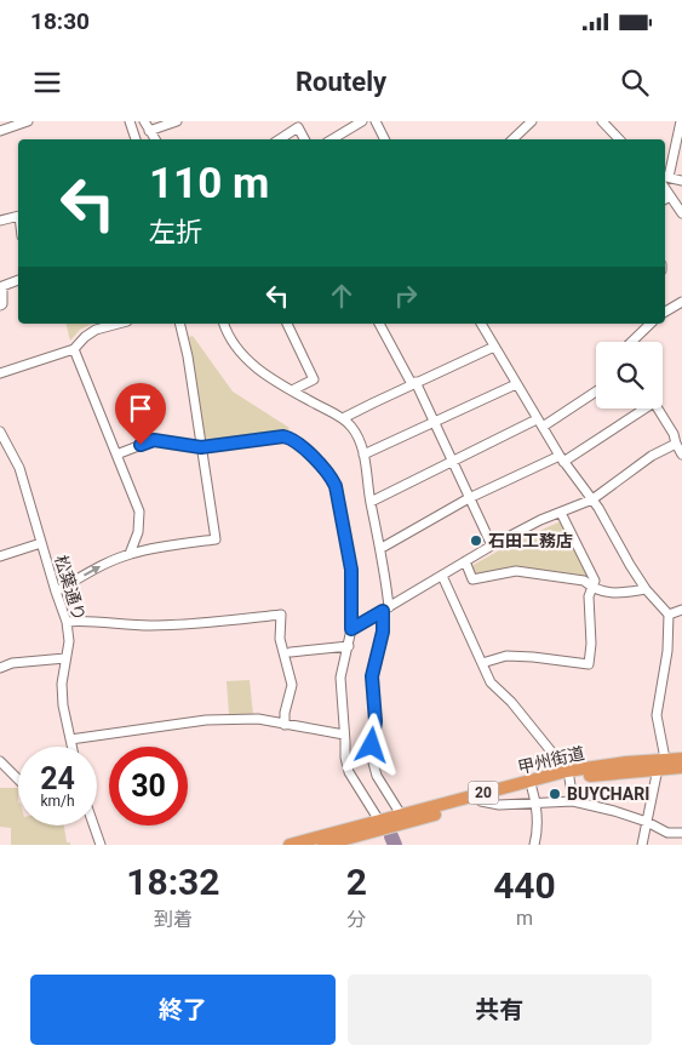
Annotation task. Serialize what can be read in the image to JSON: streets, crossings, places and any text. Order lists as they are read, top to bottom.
{
  "streets": {
    "highway": ["甲州街道", "20"],
    "street": ["松葉通り"]
  },
  "places": ["石田工務店", "BUYCHARI"],
  "page": {
    "status": "18:30",
    "header": "Routely",
    "turn": ["110 m", "左折"],
    "speed": "24 km/h",
    "limit": "30",
    "eta": [
      "18:32",
      "到着",
      "2",
      "分",
      "440",
      "m"
    ],
    "buttons": ["終了", "共有"]
  }
}
